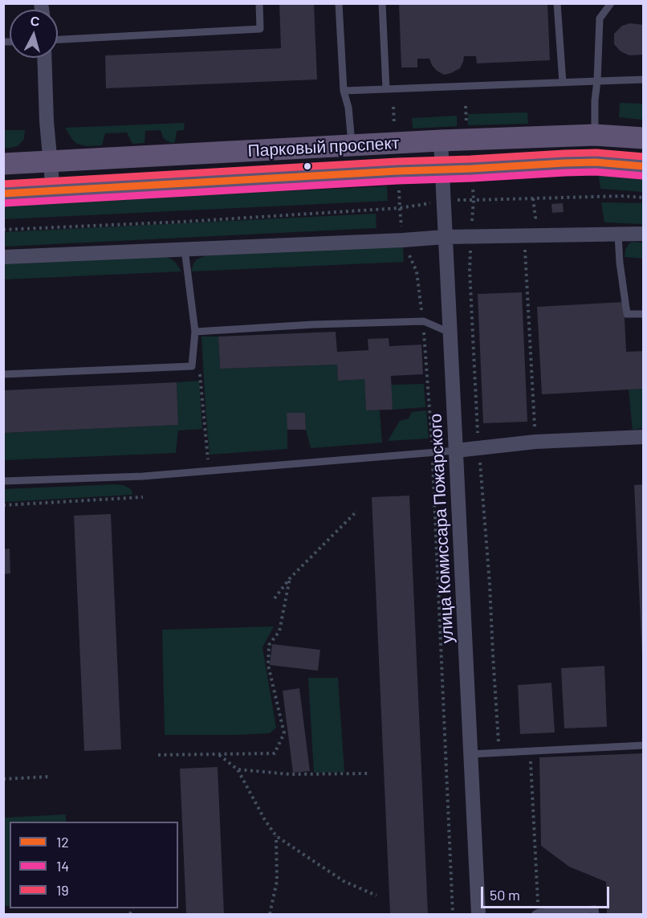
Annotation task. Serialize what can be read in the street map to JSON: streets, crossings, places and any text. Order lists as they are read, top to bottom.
{
  "streets": {
    "main road": ["Парковый проспект"],
    "street": ["улица Комиссара Пожарского"]
  },
  "crossings": [
    ["Парковый проспект", "улица Комиссара Пожарского"]
  ],
  "lines": ["transit line 19", "transit line 12", "transit line 14"],
  "legend": ["12", "14", "19"],
  "scale_bar": "50 m",
  "north": "top"
}
